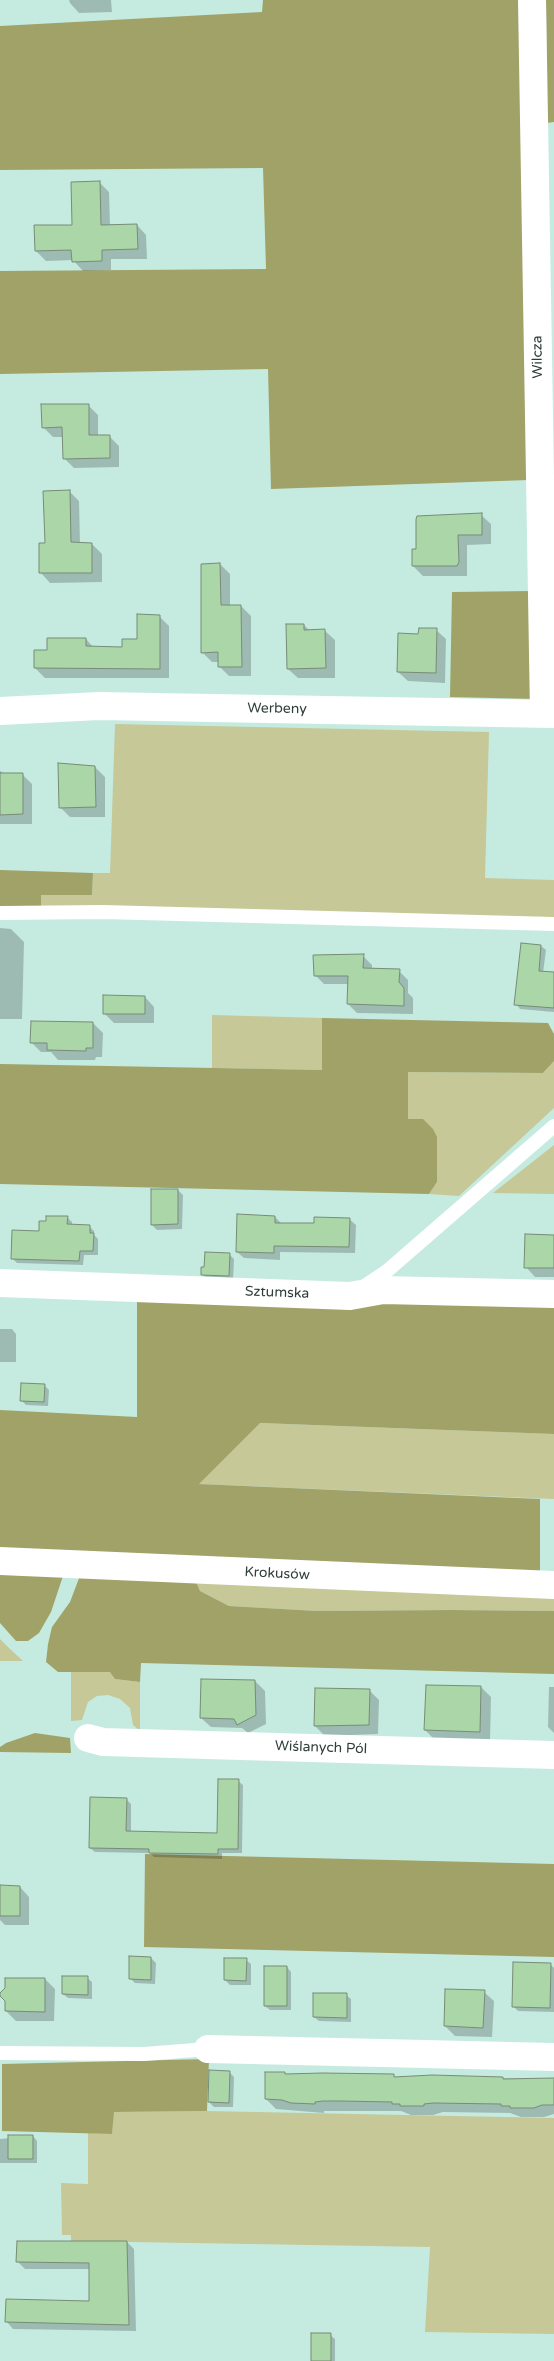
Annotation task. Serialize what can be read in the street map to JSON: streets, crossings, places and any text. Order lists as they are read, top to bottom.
{
  "streets": {
    "street": [
      "Wilcza",
      "Werbeny",
      "Sztumska",
      "Krokusów",
      "Wiślanych Pól"
    ]
  },
  "crossings": [
    ["Wilcza", "Werbeny"]
  ]
}
